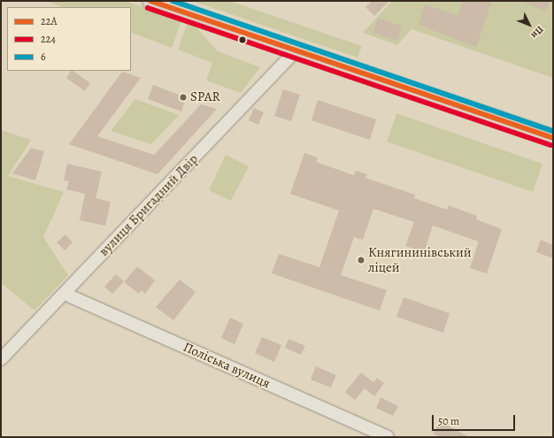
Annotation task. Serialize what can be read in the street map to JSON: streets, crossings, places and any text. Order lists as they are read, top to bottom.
{
  "streets": {
    "street": ["вулиця Бригадний Двір", "Поліська вулиця"]
  },
  "crossings": [
    ["вулиця Бригадний Двір", "Поліська вулиця"]
  ],
  "places": ["SPAR", "Княгининівський ліцей"],
  "lines": ["transit line 22А", "transit line 6", "transit line 224"],
  "legend": ["22А", "224", "6"],
  "scale_bar": "50 m",
  "north": "bottom right"
}
